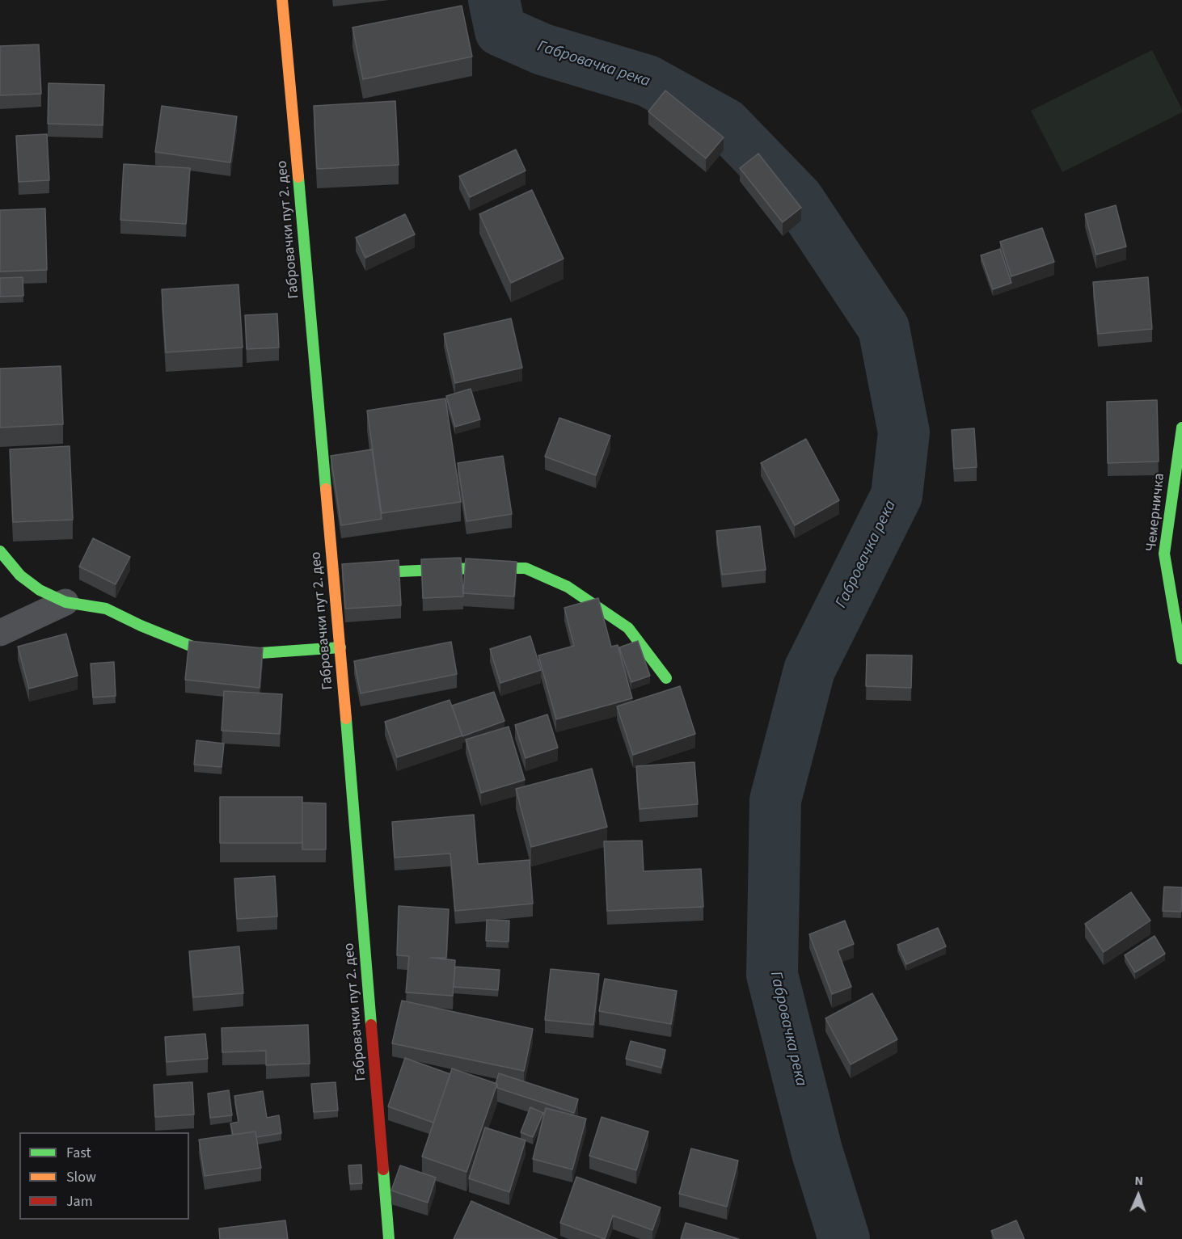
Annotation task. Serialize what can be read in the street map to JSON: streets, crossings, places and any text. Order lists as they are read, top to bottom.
{
  "streets": {
    "street": ["Габровачки пут 2. део", "Чемерничка"]
  },
  "water": ["Габровачка река"],
  "legend": ["Fast", "Slow", "Jam"],
  "north": "top"
}
